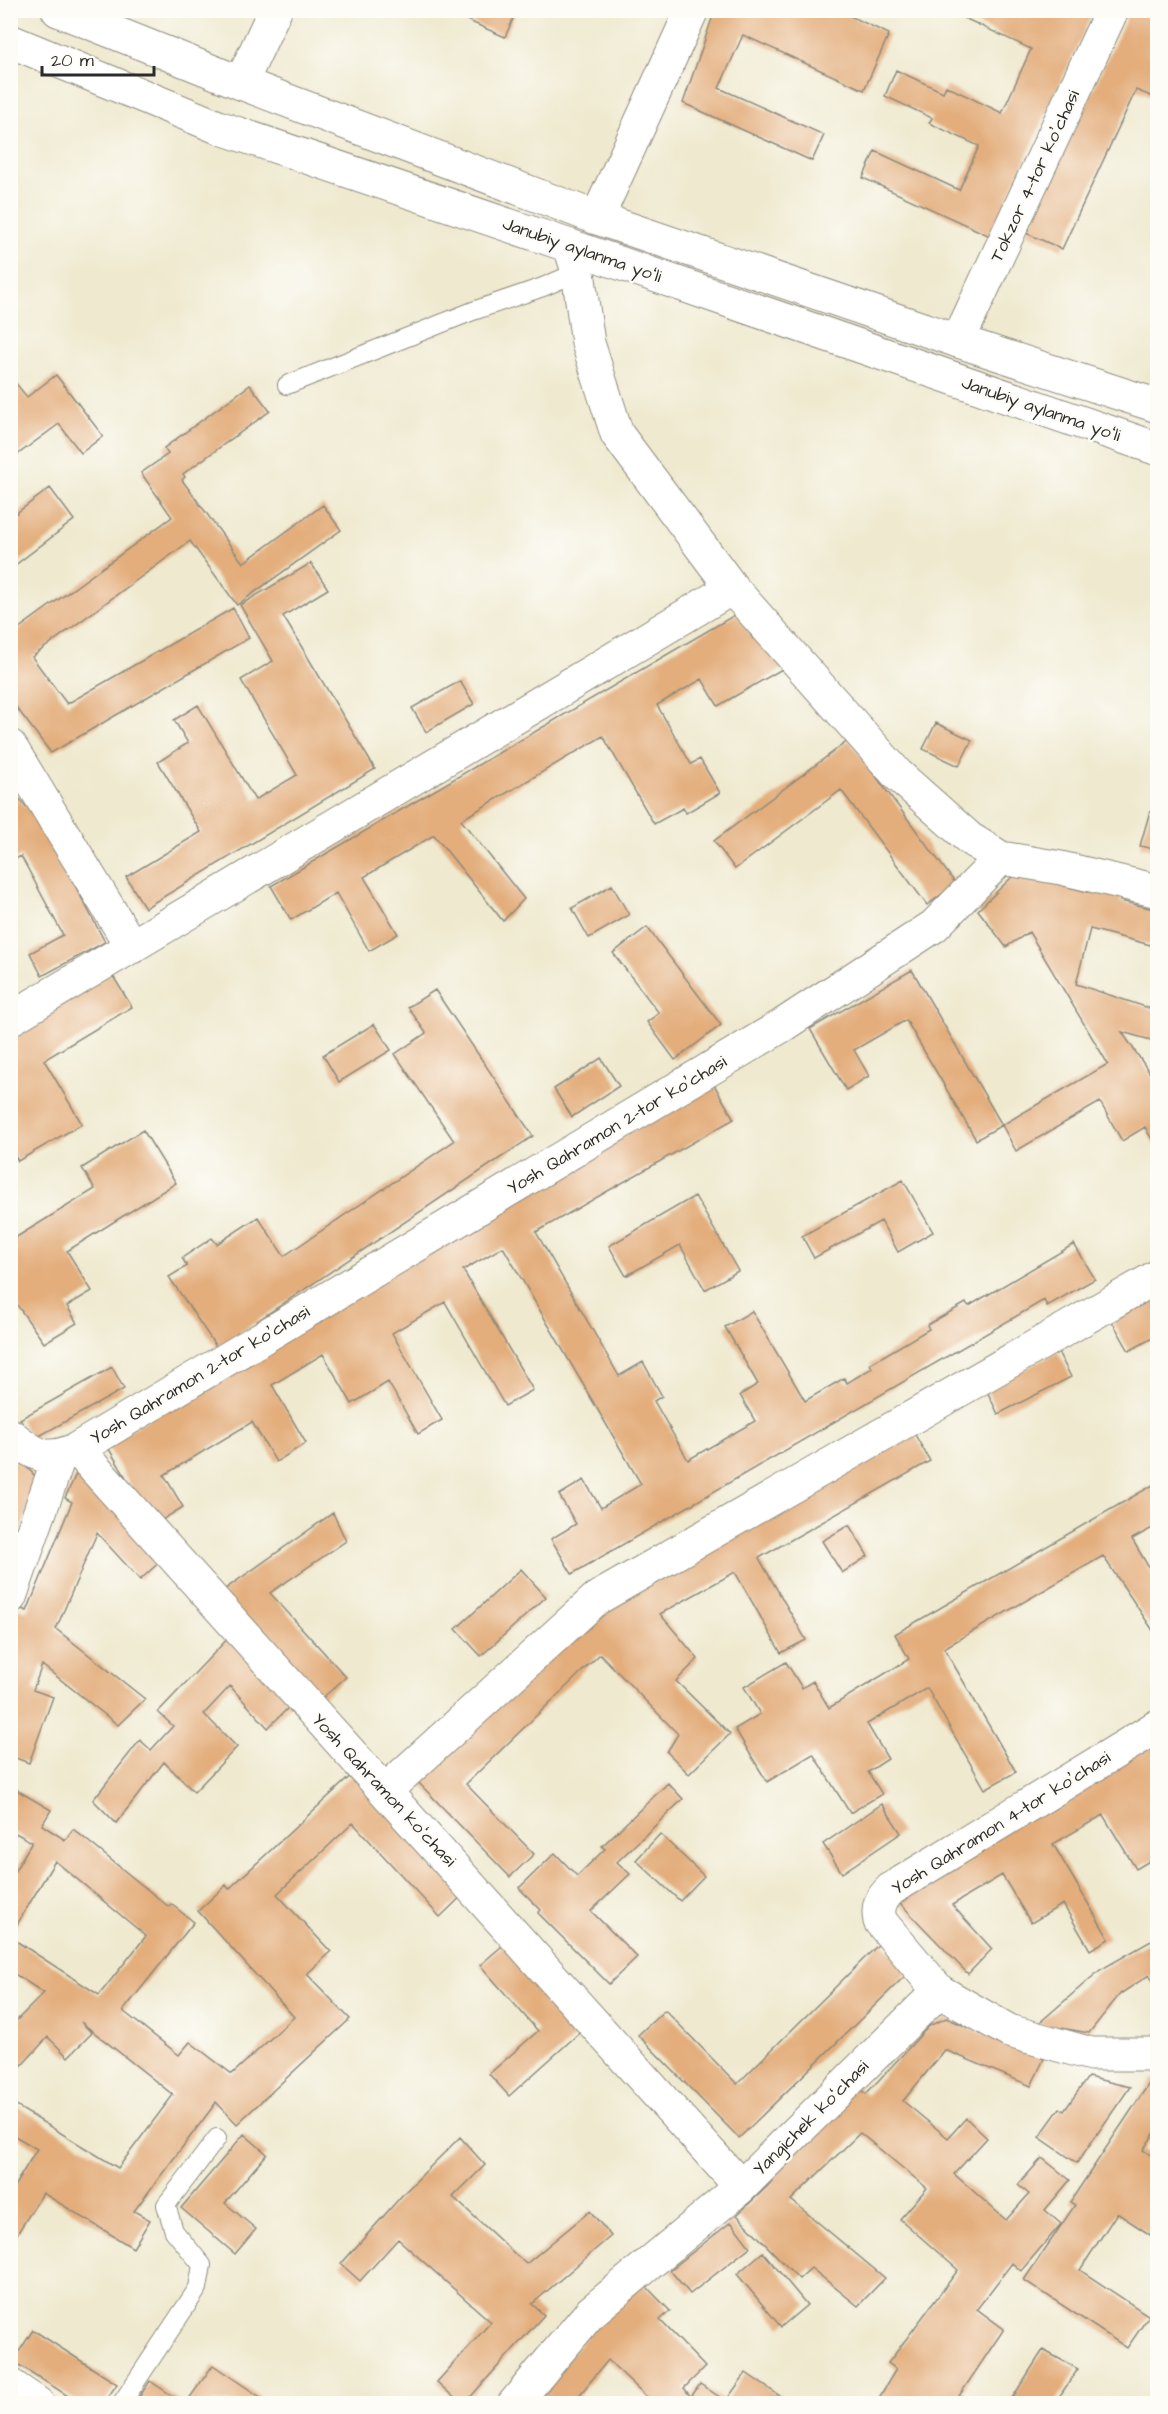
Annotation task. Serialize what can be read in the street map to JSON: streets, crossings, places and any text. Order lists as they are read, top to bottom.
{
  "streets": {
    "main road": [
      "Tokzor 4-tor koʼchasi",
      "Janubiy aylanma yoʻli",
      "Yosh Qahramon 2-tor koʼchasi",
      "Yosh Qahramon koʻchasi",
      "Yosh Qahramon 4-tor koʼchasi",
      "Yangichek koʻchasi"
    ]
  },
  "crossings": [
    ["Tokzor 4-tor koʼchasi", "Janubiy aylanma yoʻli"],
    ["Yosh Qahramon 2-tor koʼchasi", "Yosh Qahramon koʻchasi"],
    ["Yosh Qahramon koʻchasi", "Yangichek koʻchasi"],
    ["Yosh Qahramon 4-tor koʼchasi", "Yangichek koʻchasi"]
  ],
  "scale_bar": "20 m"
}
